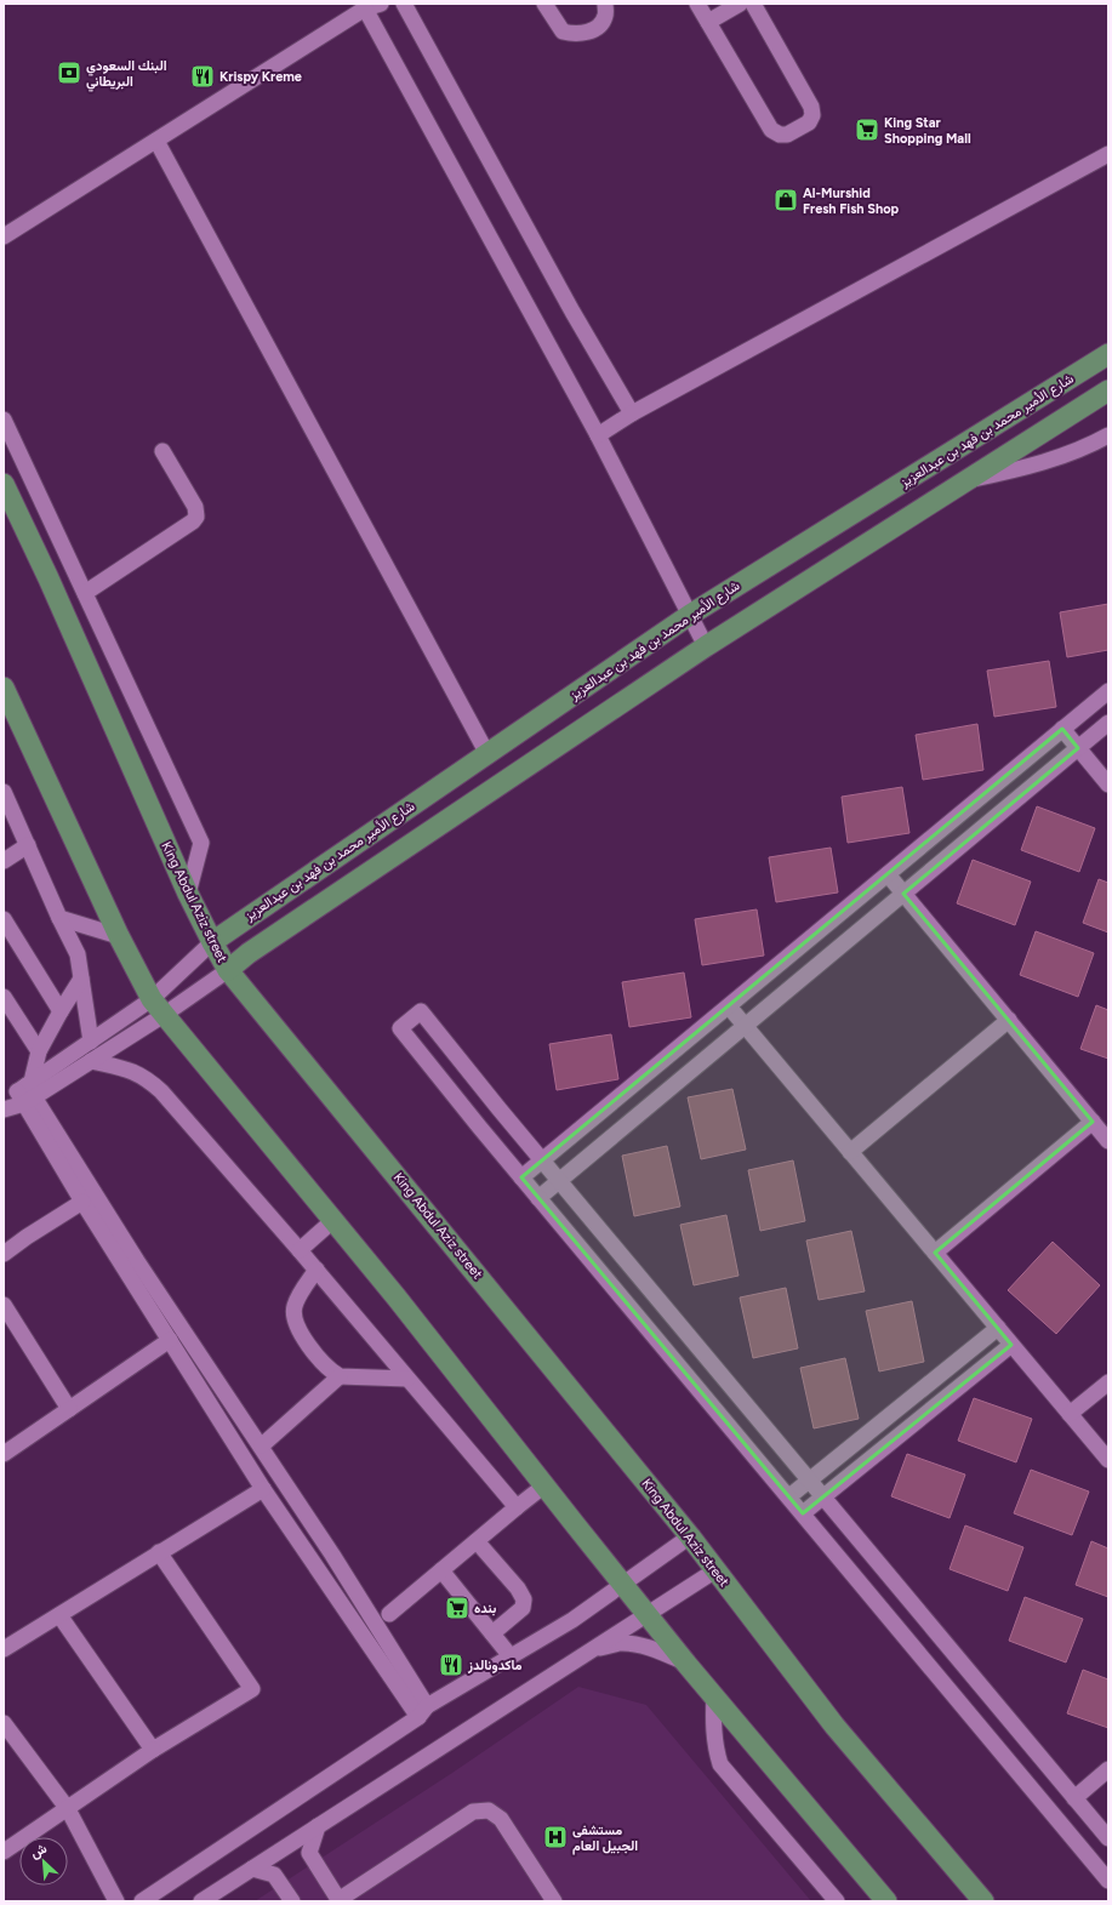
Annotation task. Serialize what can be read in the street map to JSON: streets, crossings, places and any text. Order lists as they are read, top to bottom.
{
  "streets": {
    "main road": ["شارع الأمير محمد بن فهد بن عبدالعزيز", "King Abdul Aziz street"]
  },
  "crossings": [
    ["شارع الأمير محمد بن فهد بن عبدالعزيز", "King Abdul Aziz street"]
  ],
  "places": {
    "bank": ["البنك السعودي البريطاني"],
    "restaurant": ["Krispy Kreme", "ماكدونالدز"],
    "supermarket": ["King Star Shopping Mall", "بنده"],
    "shop": ["Al-Murshid Fresh Fish Shop"],
    "hospital": ["مستشفى الجبيل العام"]
  },
  "north": "top left"
}
